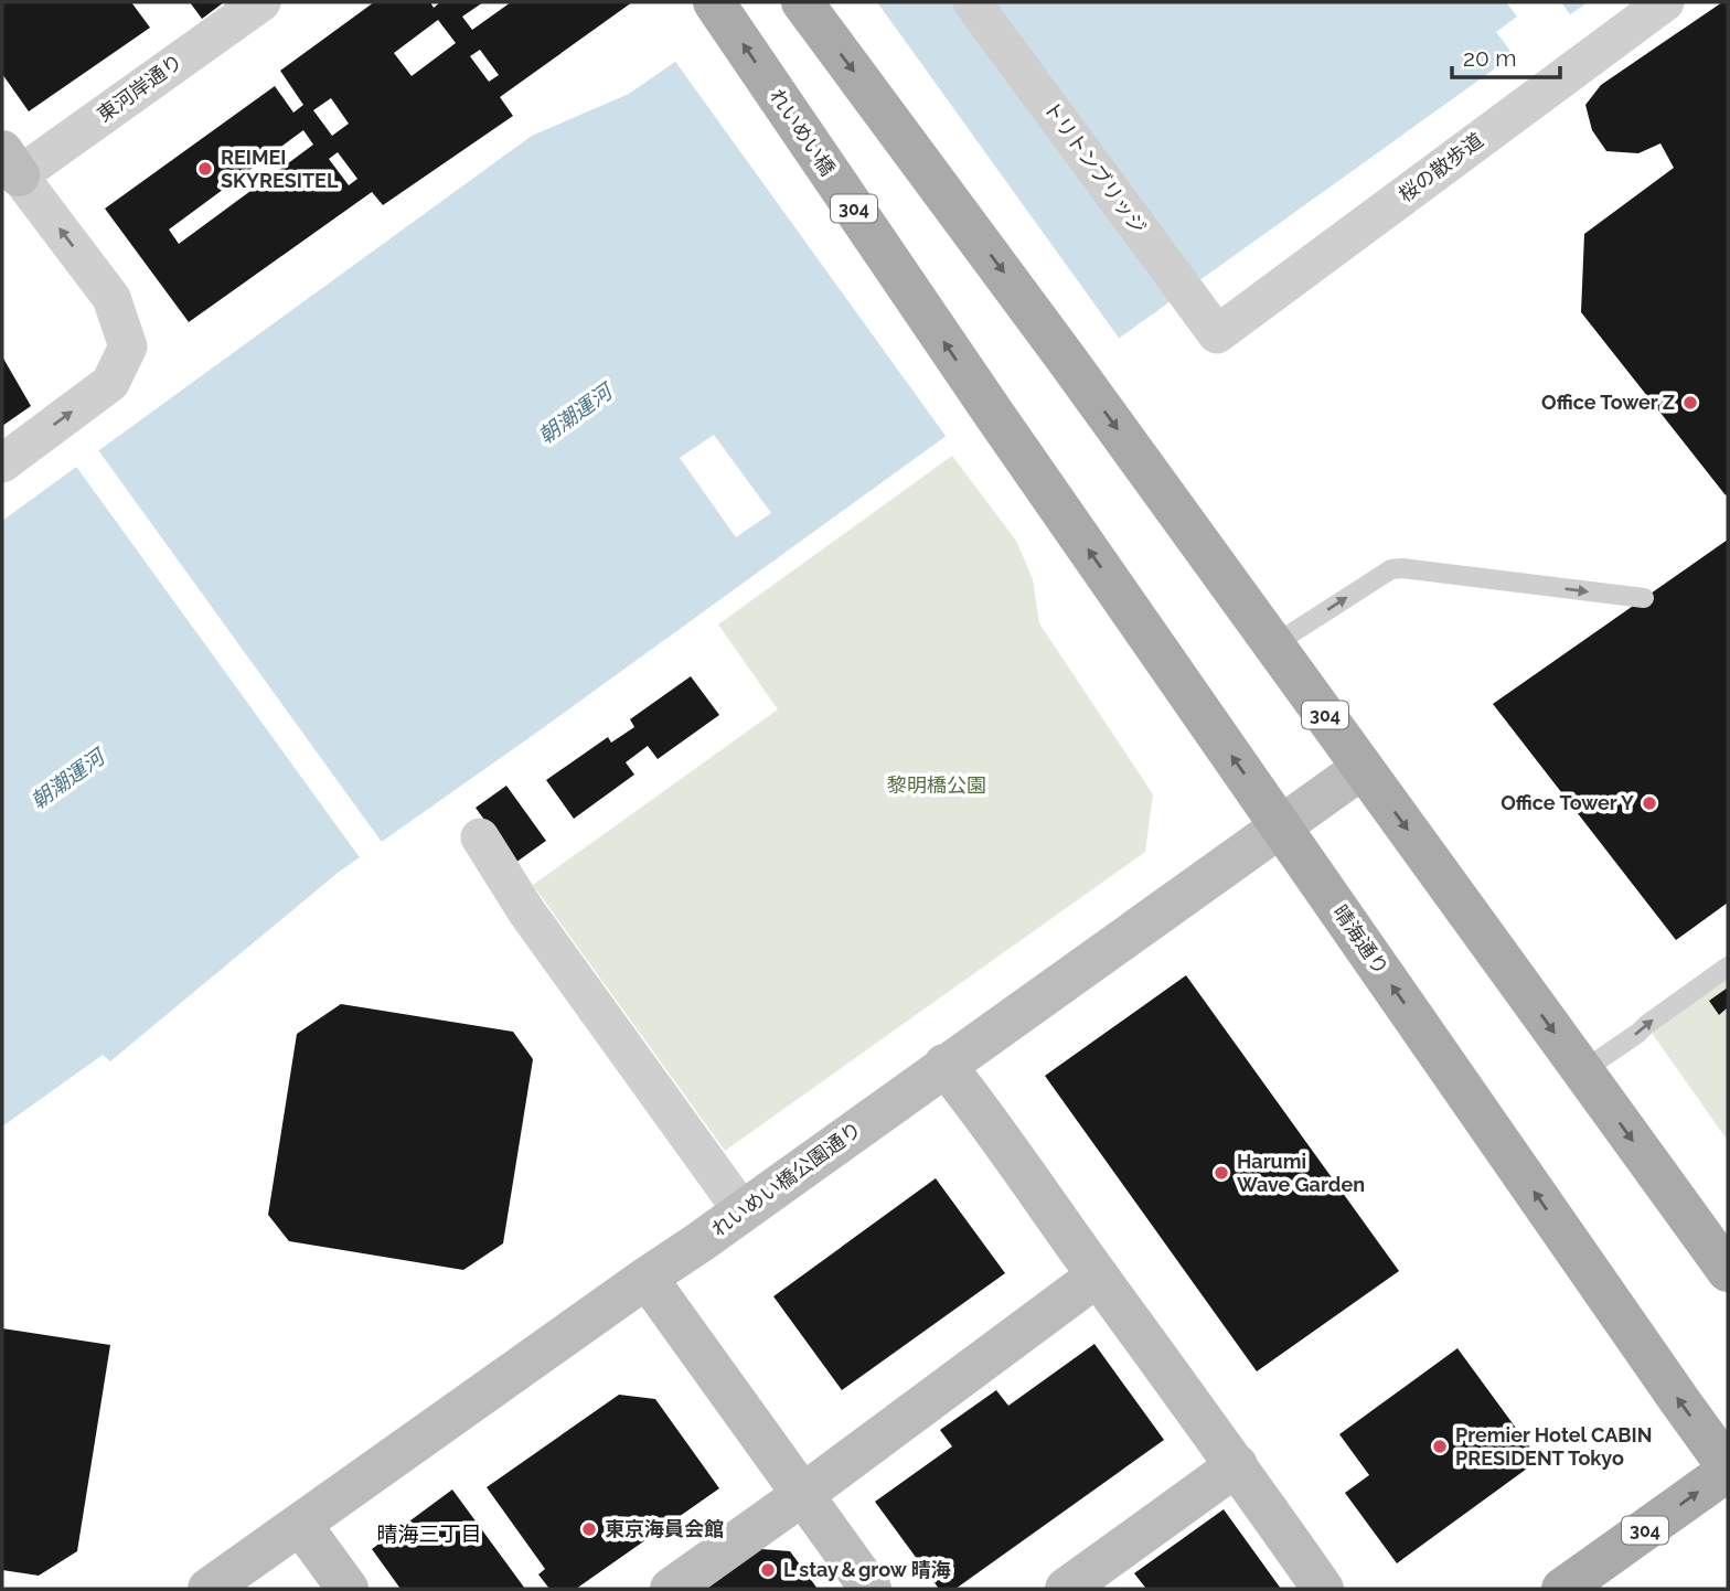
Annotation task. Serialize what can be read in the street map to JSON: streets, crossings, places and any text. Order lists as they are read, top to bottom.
{
  "streets": {
    "main road": ["れいめい橋", "304", "晴海通り"],
    "street": [
      "東河岸通り",
      "トリトンブリッジ",
      "桜の散歩道",
      "れいめい橋公園通り"
    ]
  },
  "crossings": [
    ["れいめい橋", "晴海通り"],
    ["トリトンブリッジ", "桜の散歩道"],
    ["304", "晴海通り"],
    ["304", "れいめい橋公園通り"],
    ["晴海通り", "れいめい橋公園通り"]
  ],
  "districts": ["晴海三丁目"],
  "water": ["朝潮運河"],
  "parks": ["黎明橋公園"],
  "places": [
    "REIMEI SKYRESITEL",
    "Office Tower Z",
    "Office Tower Y",
    "Harumi Wave Garden",
    "Premier Hotel CABIN PRESIDENT Tokyo",
    "東京海員会館",
    "L stay＆grow 晴海"
  ],
  "scale_bar": "20 m"
}
